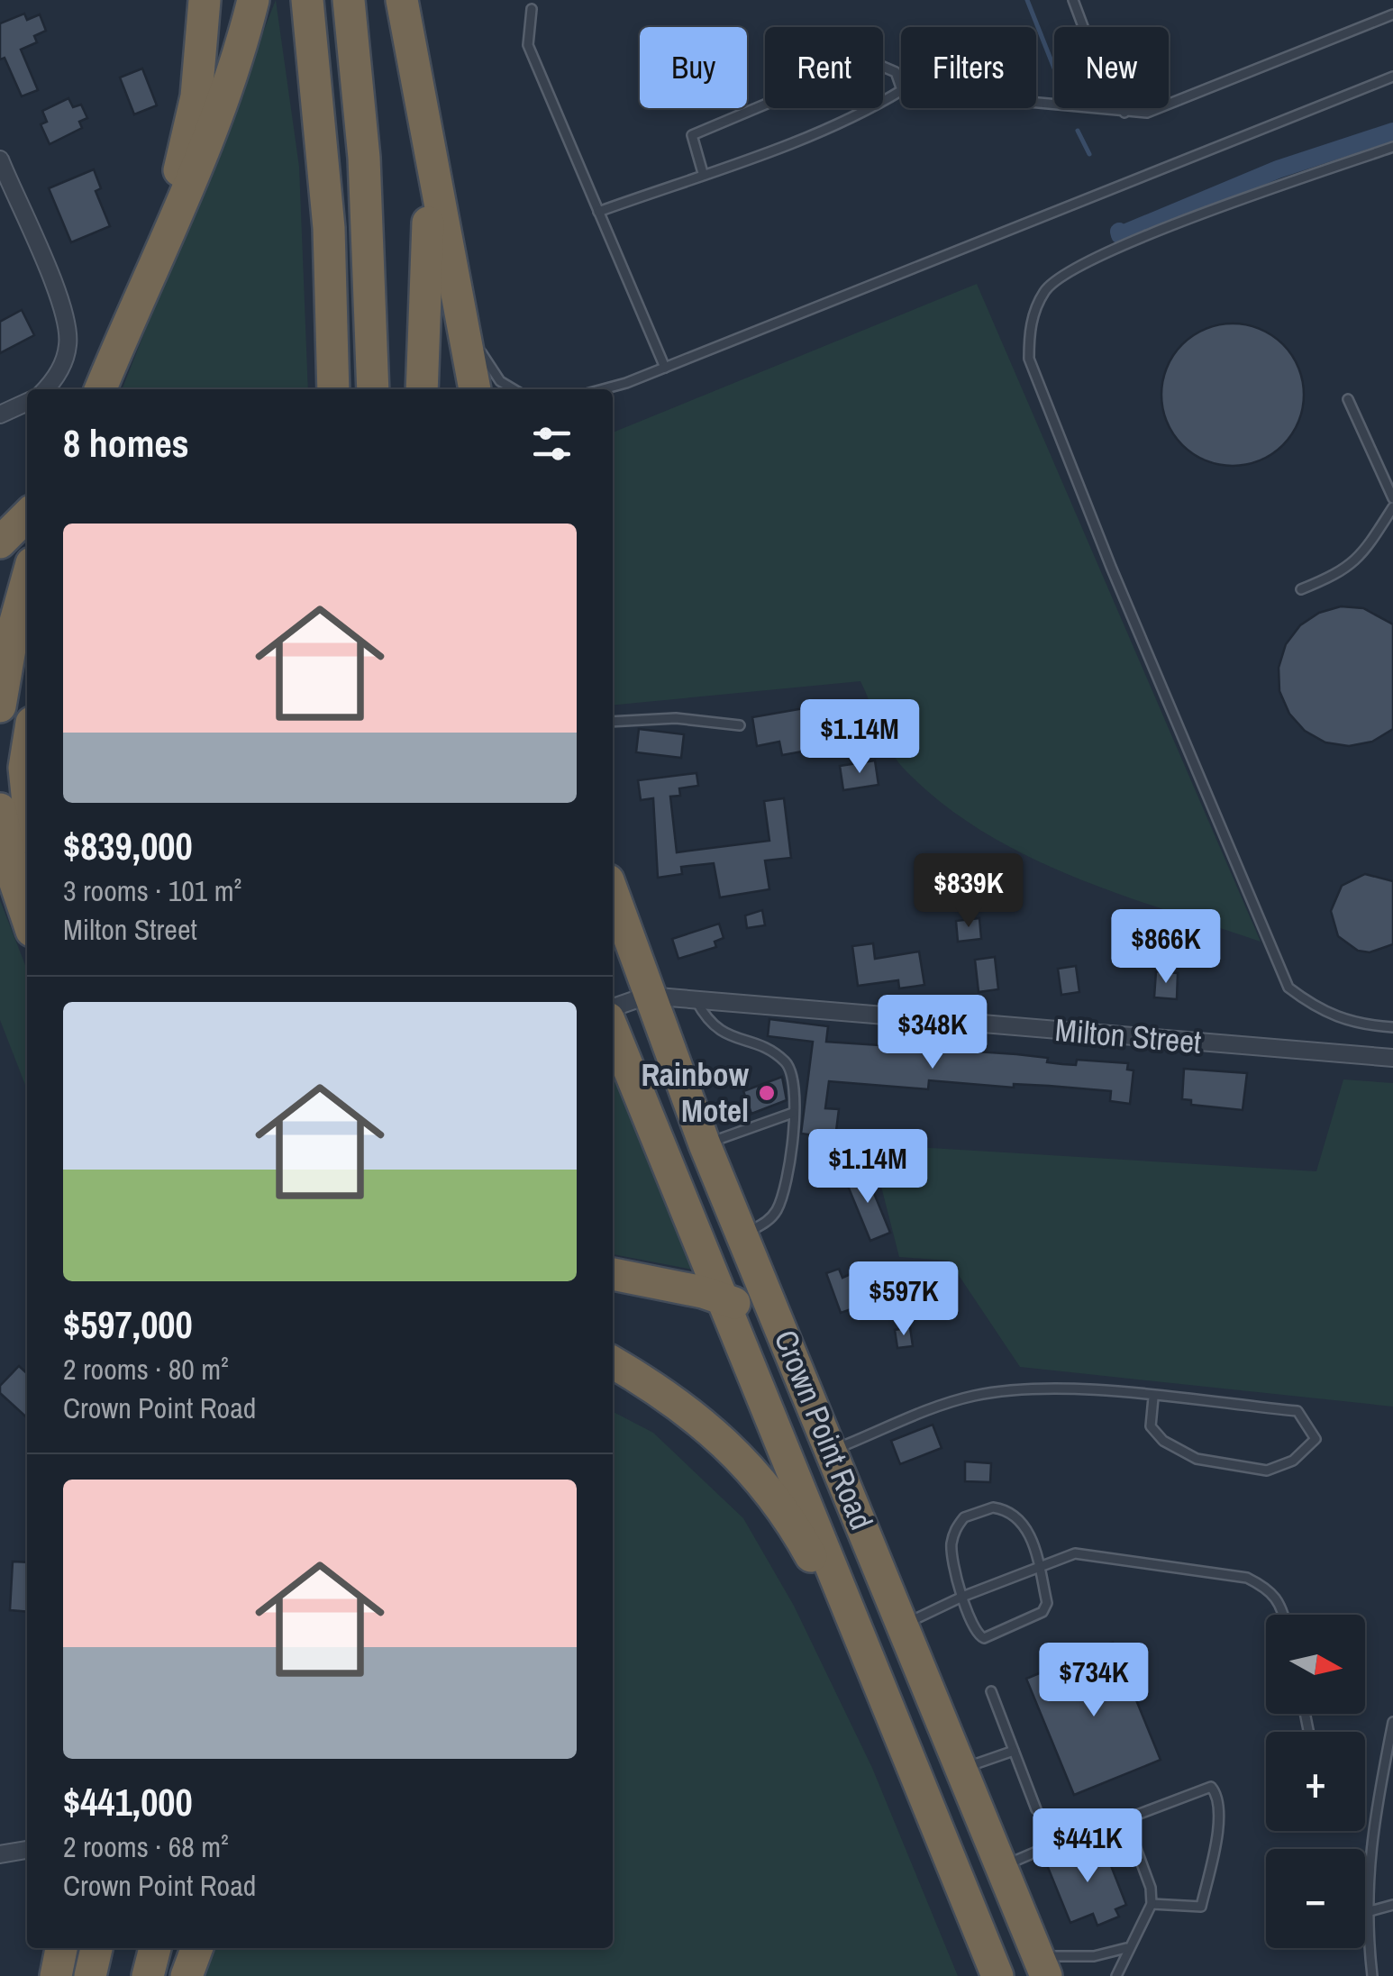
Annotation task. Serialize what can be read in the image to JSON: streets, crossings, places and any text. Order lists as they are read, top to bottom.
{
  "streets": {
    "highway": ["Crown Point Road"],
    "street": ["Milton Street"]
  },
  "crossings": [
    ["Milton Street", "Crown Point Road"]
  ],
  "places": ["Rainbow Motel"],
  "north": "right",
  "page": {
    "chip": [
      "Buy",
      "Rent",
      "Filters",
      "New"
    ],
    "heading": "8 homes",
    "list": [
      {
        "name": "$839,000",
        "note": "3 rooms · 101 m² · Milton Street"
      },
      {
        "name": "$597,000",
        "note": "2 rooms · 80 m² · Crown Point Road"
      },
      {
        "name": "$441,000",
        "note": "2 rooms · 68 m² · Crown Point Road"
      }
    ],
    "price": [
      "$1.14M",
      "$839K",
      "$866K",
      "$348K",
      "$1.14M",
      "$597K",
      "$734K",
      "$441K"
    ],
    "map_buttons": ["+", "−"]
  }
}
